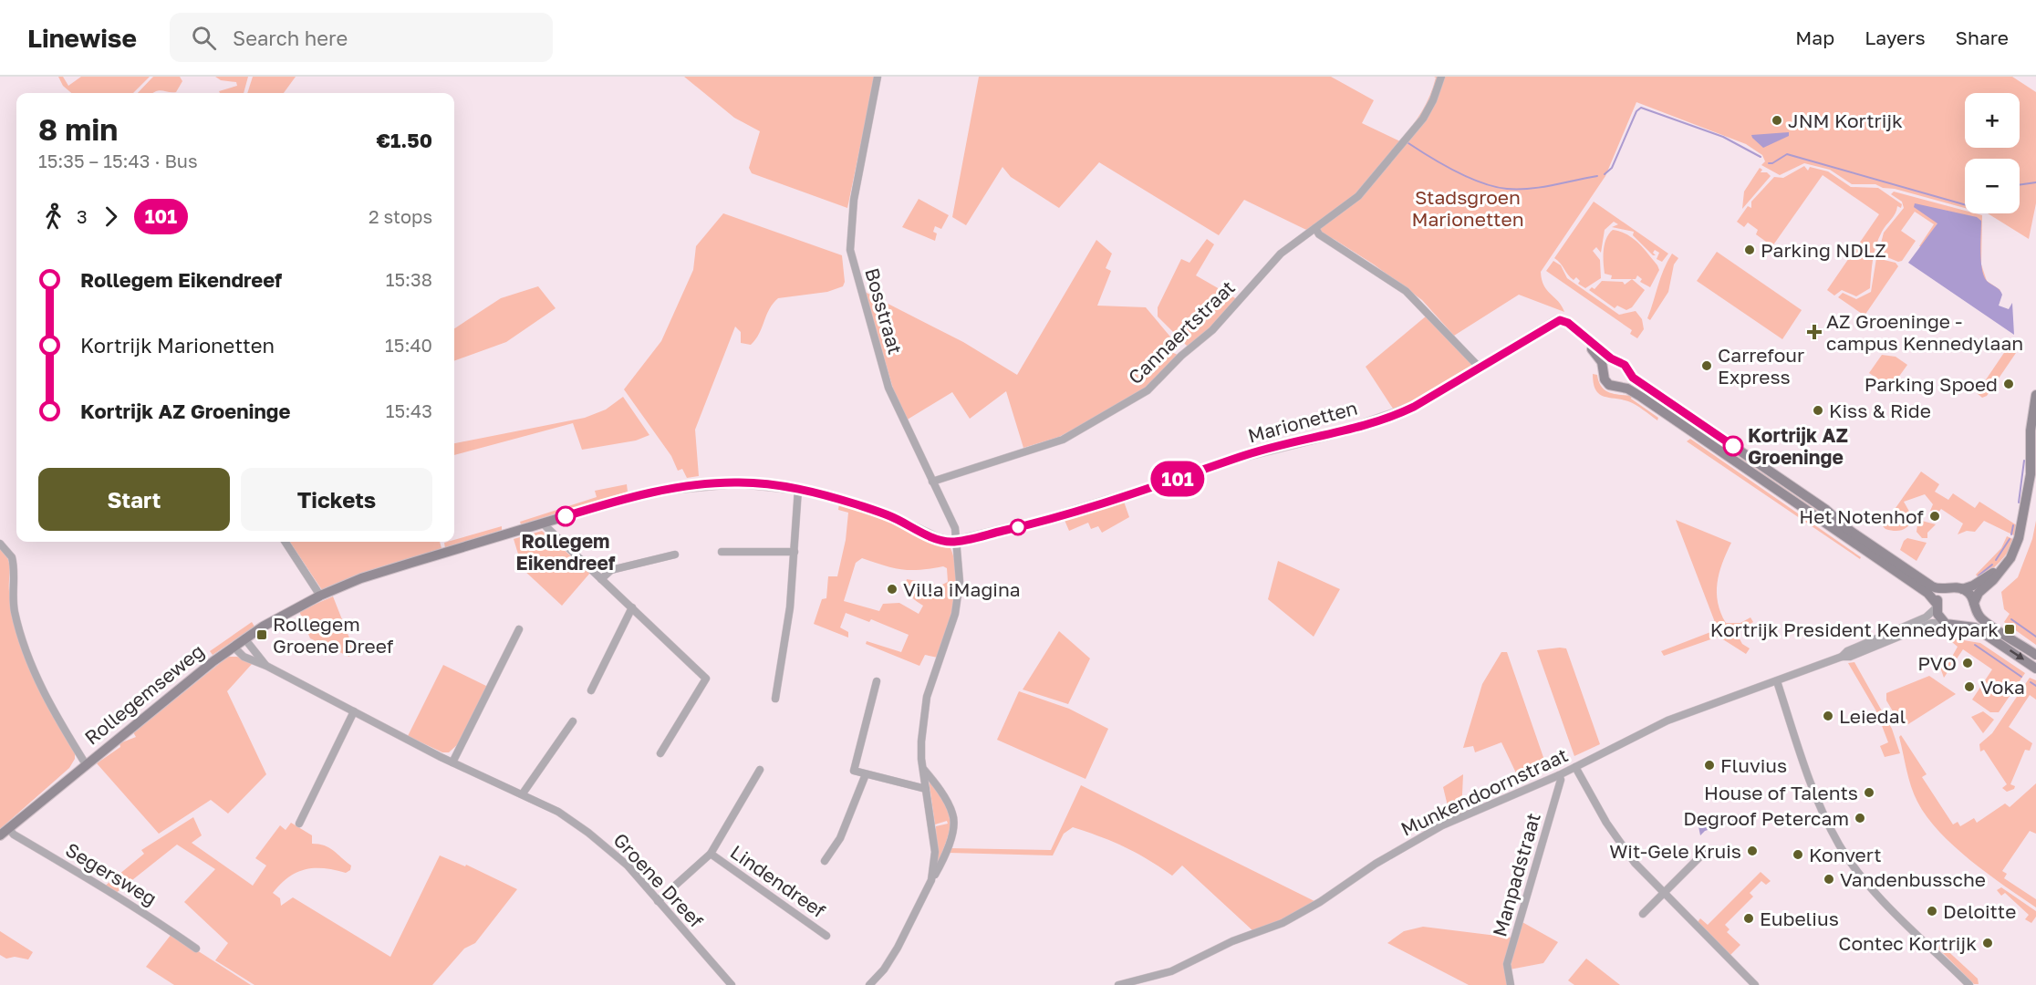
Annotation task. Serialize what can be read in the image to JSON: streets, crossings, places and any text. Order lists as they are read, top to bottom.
{
  "streets": {
    "street": [
      "Bosstraat",
      "Cannaertstraat",
      "Marionetten",
      "Rollegemseweg",
      "Munkendoornstraat",
      "Segersweg",
      "Manpadstraat",
      "Groene Dreef",
      "Lindendreef"
    ]
  },
  "crossings": [
    ["Bosstraat", "Cannaertstraat"],
    ["Bosstraat", "Marionetten"],
    ["Bosstraat", "Rollegemseweg"],
    ["Marionetten", "Rollegemseweg"],
    ["Rollegemseweg", "Segersweg"],
    ["Rollegemseweg", "Groene Dreef"],
    ["Munkendoornstraat", "Manpadstraat"],
    ["Groene Dreef", "Lindendreef"]
  ],
  "parks": ["Stadsgroen Marionetten"],
  "places": {
    "other": [
      "JNM Kortrijk",
      "Parking NDLZ",
      "Carrefour Express",
      "Parking Spoed",
      "Kiss & Ride",
      "Kortrijk AZ Groeninge",
      "Rollegem Eikendreef",
      "Het Notenhof",
      "Vil!a iMagina",
      "PVO",
      "Voka",
      "Leiedal",
      "Fluvius",
      "House of Talents",
      "Degroof Petercam",
      "Wit-Gele Kruis",
      "Konvert",
      "Vandenbussche",
      "Deloitte",
      "Eubelius",
      "Contec Kortrijk"
    ],
    "health": ["AZ Groeninge - campus Kennedylaan"],
    "transit": ["Kortrijk President Kennedypark", "Rollegem Groene Dreef"]
  },
  "lines": ["bus line 101"],
  "page": {
    "header": "Linewise",
    "search": "Search here",
    "nav": ["Map", "Layers", "Share"],
    "on_map": "101",
    "map_buttons": ["+", "−"],
    "heading": ["8 min", "15:35 – 15:43 · Bus", "€1.50"],
    "legs": ["3", "101", "2 stops"],
    "list": [
      {
        "name": "Rollegem Eikendreef",
        "value": "15:38"
      },
      {
        "name": "Kortrijk Marionetten",
        "value": "15:40"
      },
      {
        "name": "Kortrijk AZ Groeninge",
        "value": "15:43"
      }
    ],
    "buttons": ["Start", "Tickets"]
  }
}
